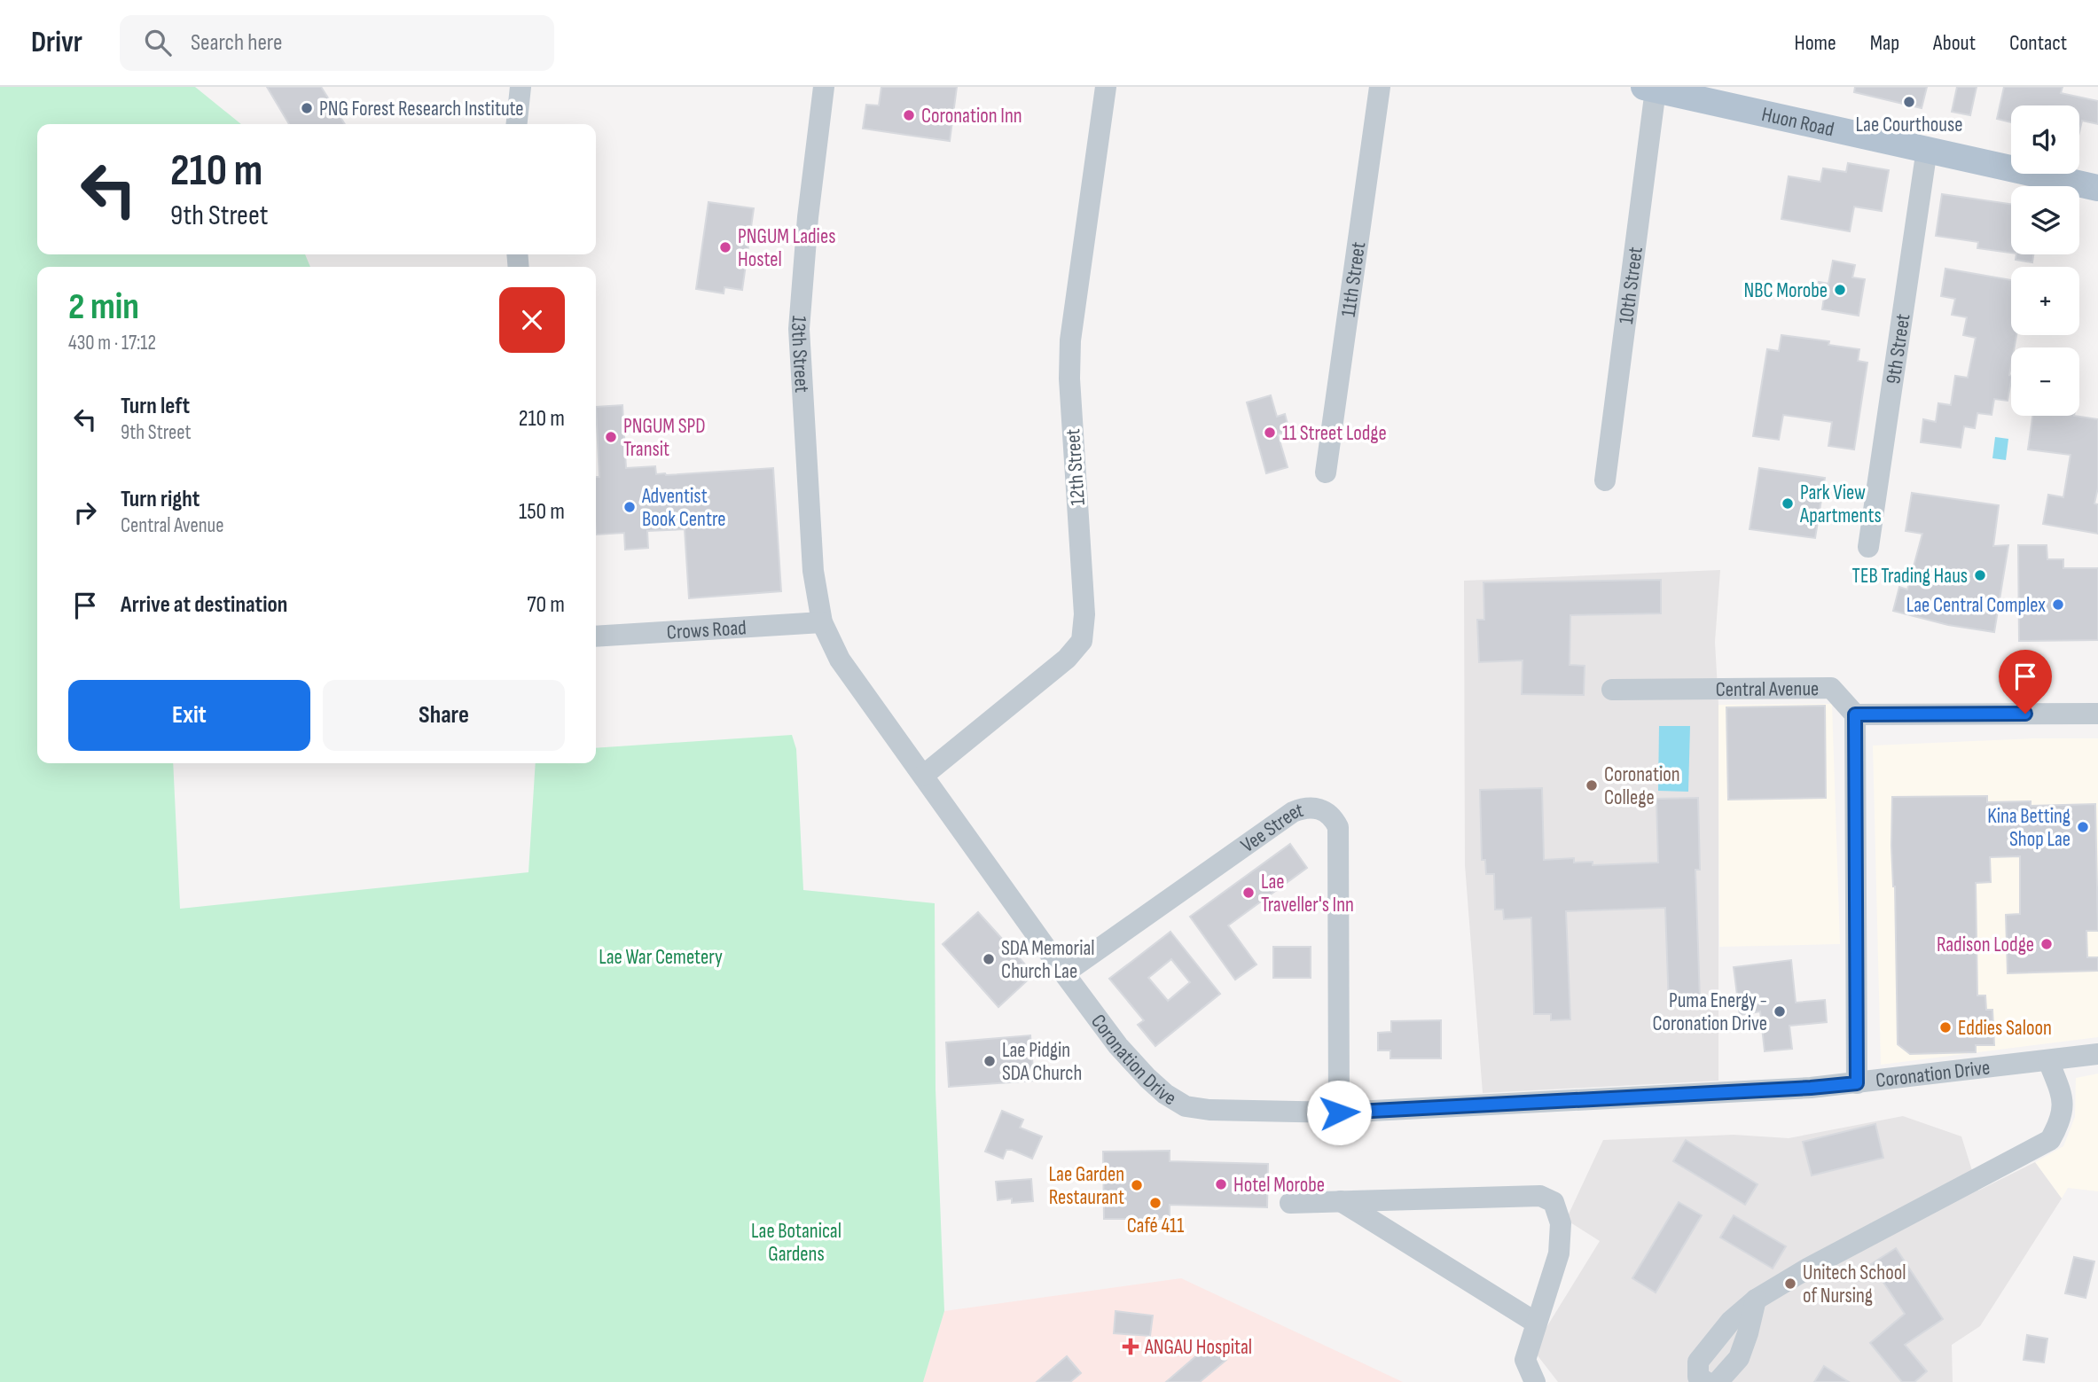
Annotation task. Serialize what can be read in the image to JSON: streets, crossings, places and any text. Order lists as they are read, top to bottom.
{
  "streets": {
    "main road": ["Huon Road"],
    "street": [
      "11th Street",
      "10th Street",
      "9th Street",
      "13th Street",
      "12th Street",
      "Crows Road",
      "Central Avenue",
      "Vee Street",
      "Coronation Drive"
    ]
  },
  "crossings": [
    ["Huon Road", "10th Street"],
    ["Huon Road", "9th Street"],
    ["13th Street", "Crows Road"],
    ["13th Street", "Coronation Drive"],
    ["12th Street", "Coronation Drive"],
    ["Crows Road", "Coronation Drive"],
    ["Vee Street", "Coronation Drive"]
  ],
  "parks": ["Lae War Cemetery", "Lae Botanical Gardens"],
  "places": {
    "other": [
      "Lae Courthouse",
      "PNG Forest Research Institute",
      "Coronation Inn",
      "PNGUM Ladies Hostel",
      "NBC Morobe",
      "11 Street Lodge",
      "PNGUM SPD Transit",
      "Park View Apartments",
      "Adventist Book Centre",
      "TEB Trading Haus",
      "Lae Central Complex",
      "Coronation College",
      "Kina Betting Shop Lae",
      "Lae Traveller's Inn",
      "Radison Lodge",
      "SDA Memorial Church Lae",
      "Puma Energy - Coronation Drive",
      "Eddies Saloon",
      "Lae Pidgin SDA Church",
      "Hotel Morobe",
      "Lae Garden Restaurant",
      "Café 411",
      "Unitech School of Nursing"
    ],
    "health": ["ANGAU Hospital"]
  },
  "page": {
    "header": "Drivr",
    "search": "Search here",
    "nav": [
      "Home",
      "Map",
      "About",
      "Contact"
    ],
    "map_buttons": ["+", "−"],
    "turn": ["210 m", "9th Street"],
    "heading": ["2 min", "430 m · 17:12"],
    "list": [
      {
        "name": "Turn left",
        "note": "9th Street",
        "value": "210 m"
      },
      {
        "name": "Turn right",
        "note": "Central Avenue",
        "value": "150 m"
      },
      {
        "name": "Arrive at destination",
        "value": "70 m"
      }
    ],
    "buttons": ["Exit", "Share"]
  }
}
